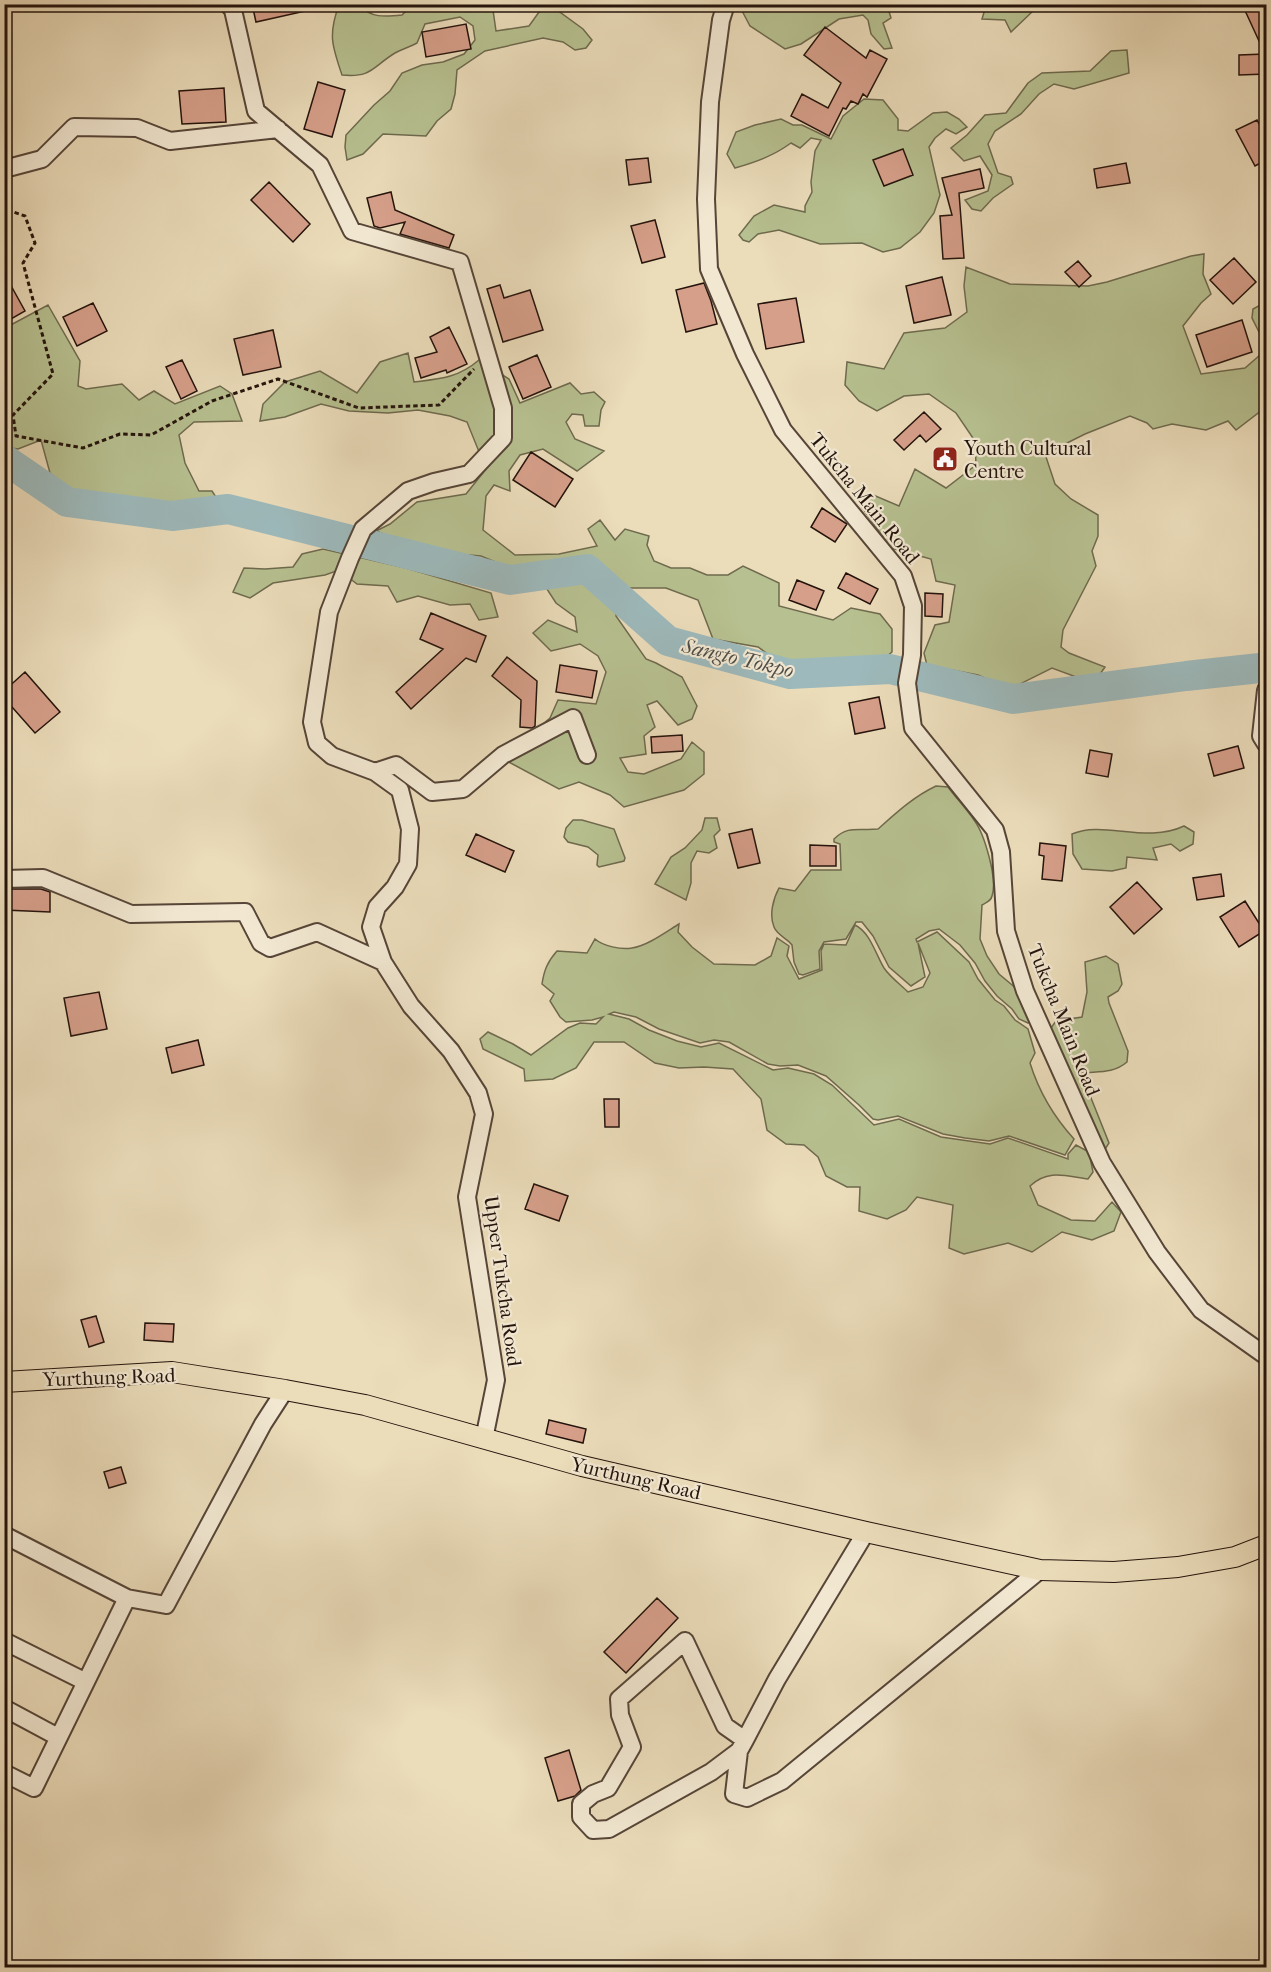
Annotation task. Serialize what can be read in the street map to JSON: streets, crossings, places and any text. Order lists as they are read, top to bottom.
{
  "streets": {
    "main road": ["Yurthung Road"],
    "street": ["Tukcha Main Road", "Upper Tukcha Road"]
  },
  "crossings": [
    ["Upper Tukcha Road", "Yurthung Road"]
  ],
  "water": ["Sangto Tokpo"],
  "places": {
    "public building": ["Youth Cultural Centre"]
  }
}
